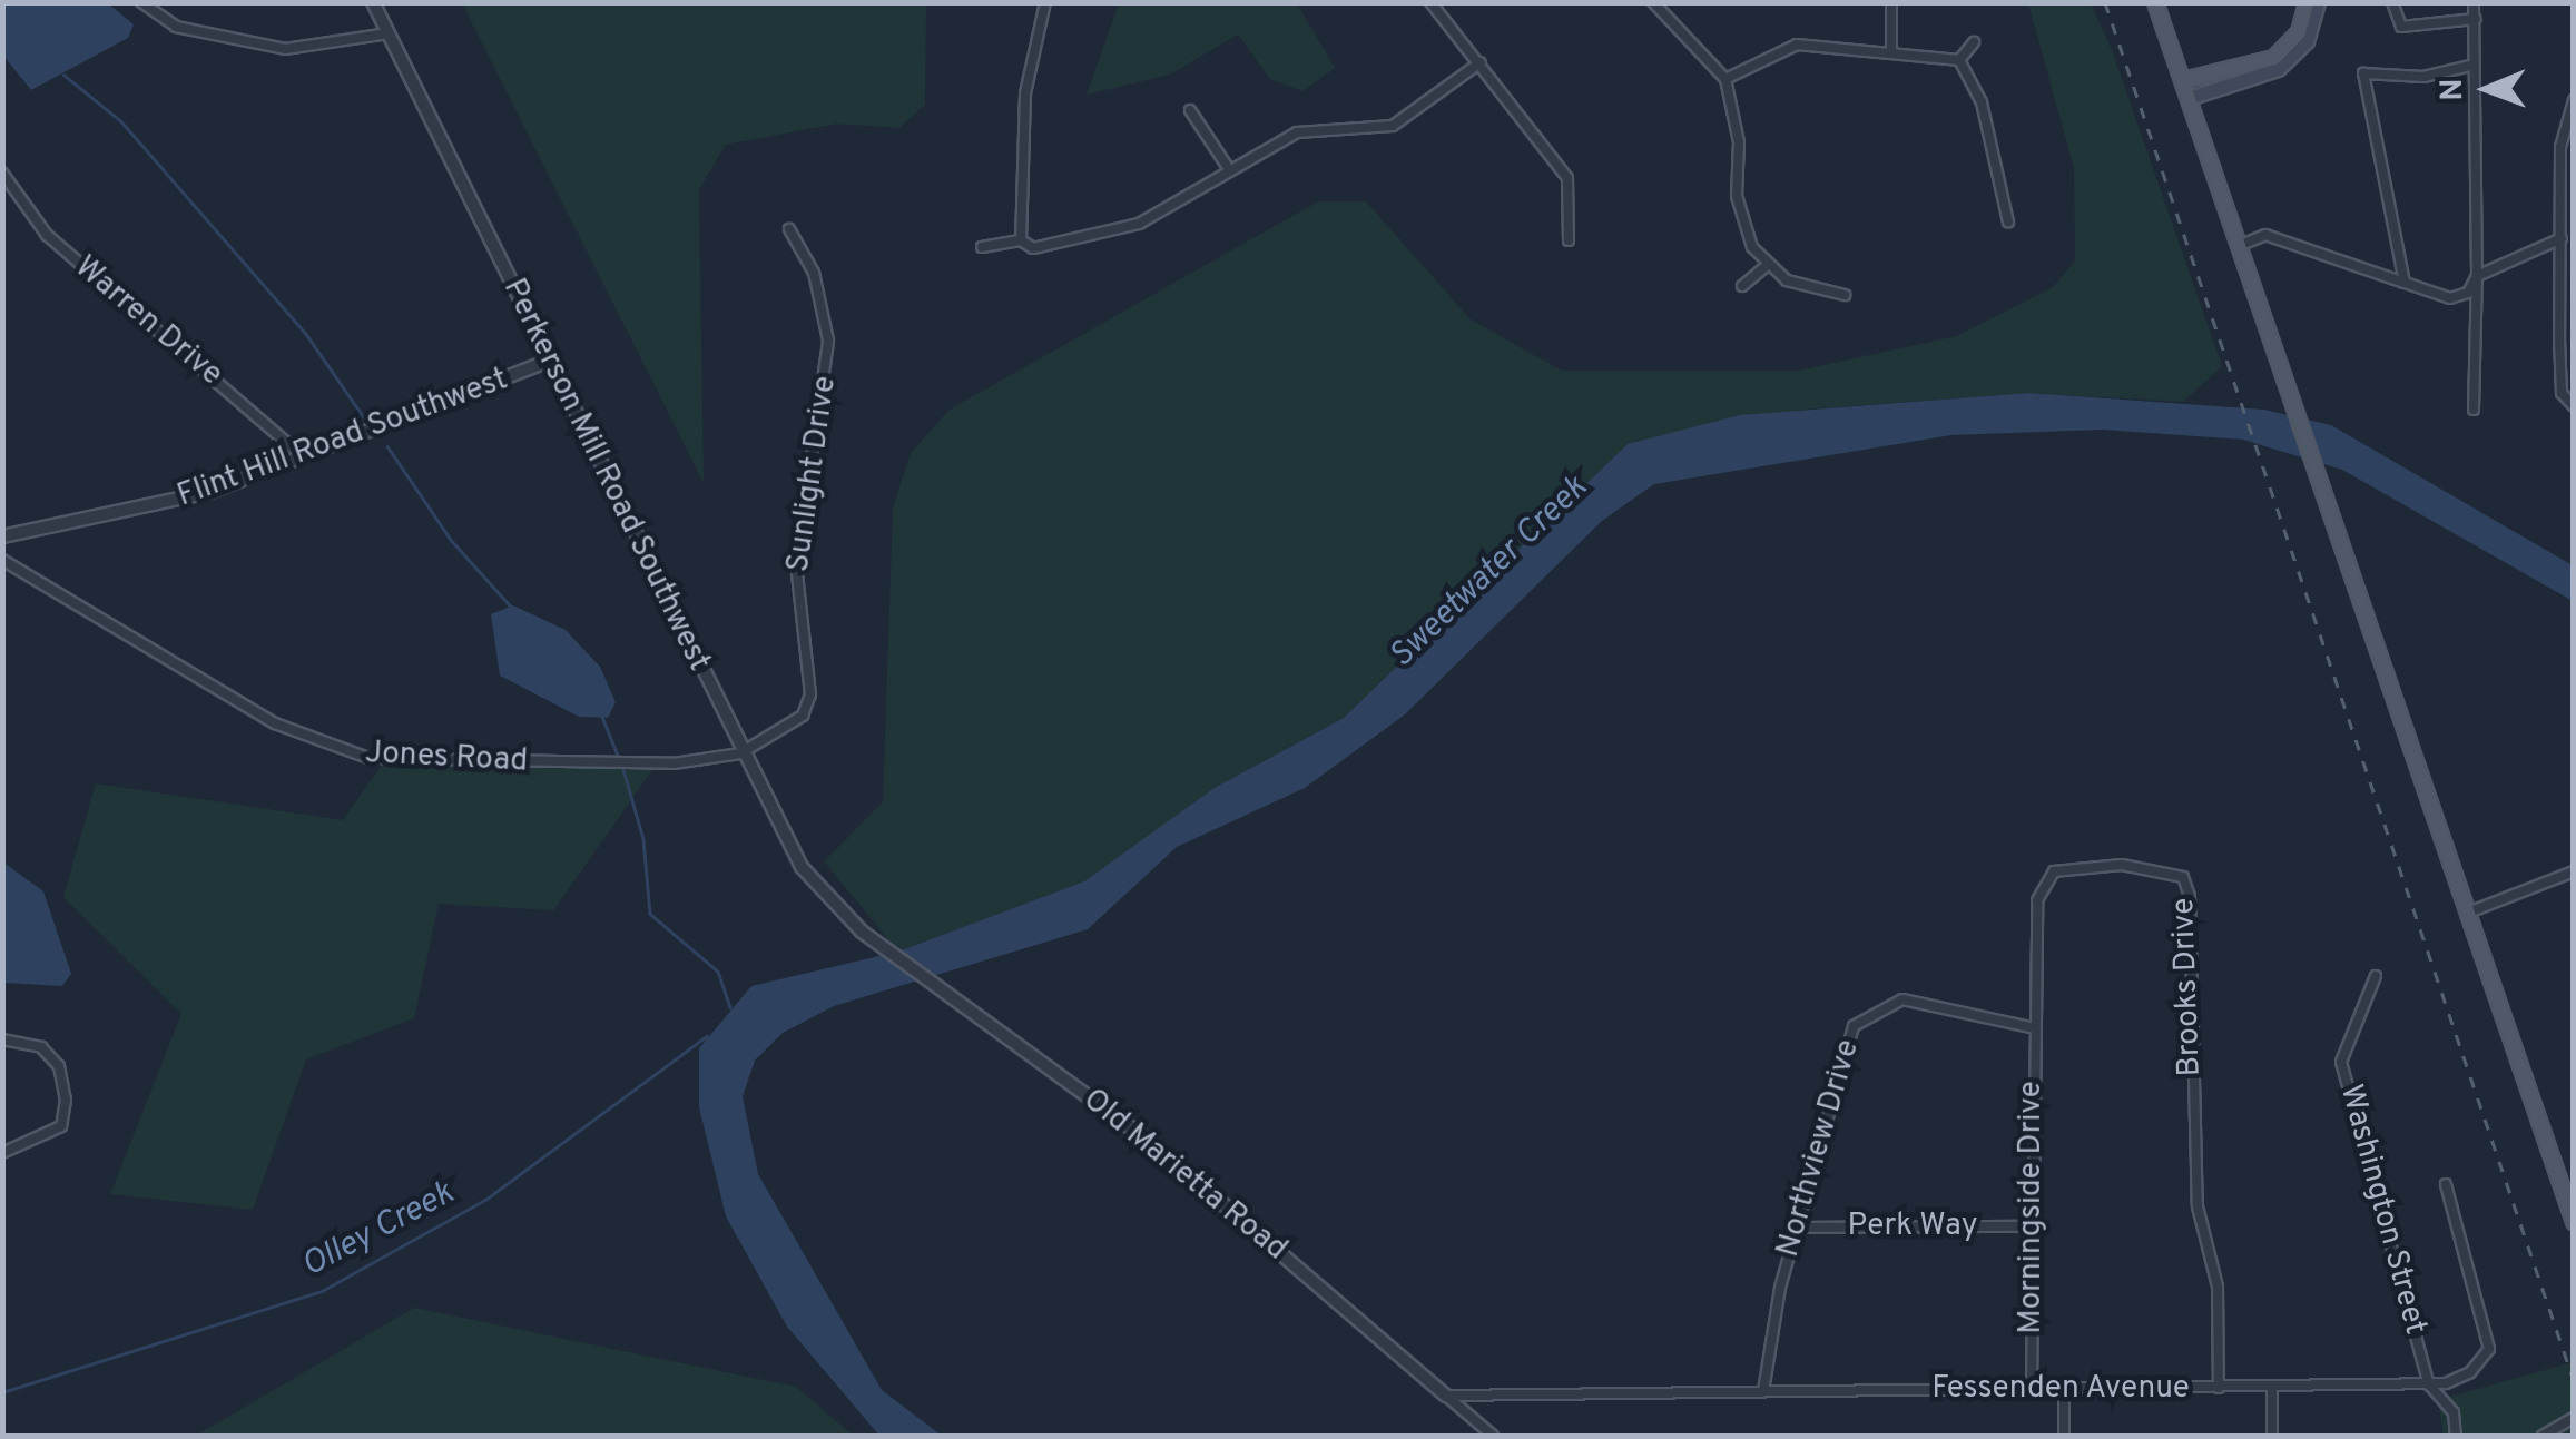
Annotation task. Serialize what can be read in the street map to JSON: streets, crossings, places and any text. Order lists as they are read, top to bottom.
{
  "streets": {
    "street": [
      "Warren Drive",
      "Flint Hill Road Southwest",
      "Sunlight Drive",
      "Perkerson Mill Road Southwest",
      "Jones Road",
      "Brooks Drive",
      "Northview Drive",
      "Old Marietta Road",
      "Morningside Drive",
      "Washington Street",
      "Perk Way",
      "Fessenden Avenue"
    ]
  },
  "crossings": [
    ["Warren Drive", "Flint Hill Road Southwest"],
    ["Flint Hill Road Southwest", "Perkerson Mill Road Southwest"],
    ["Sunlight Drive", "Perkerson Mill Road Southwest"],
    ["Sunlight Drive", "Jones Road"],
    ["Perkerson Mill Road Southwest", "Jones Road"],
    ["Perkerson Mill Road Southwest", "Old Marietta Road"],
    ["Brooks Drive", "Northview Drive"],
    ["Brooks Drive", "Morningside Drive"],
    ["Brooks Drive", "Fessenden Avenue"],
    ["Northview Drive", "Morningside Drive"],
    ["Northview Drive", "Perk Way"],
    ["Northview Drive", "Fessenden Avenue"],
    ["Old Marietta Road", "Fessenden Avenue"],
    ["Morningside Drive", "Perk Way"],
    ["Morningside Drive", "Fessenden Avenue"],
    ["Washington Street", "Fessenden Avenue"]
  ],
  "water": ["Sweetwater Creek", "Olley Creek"],
  "north": "left"
}
